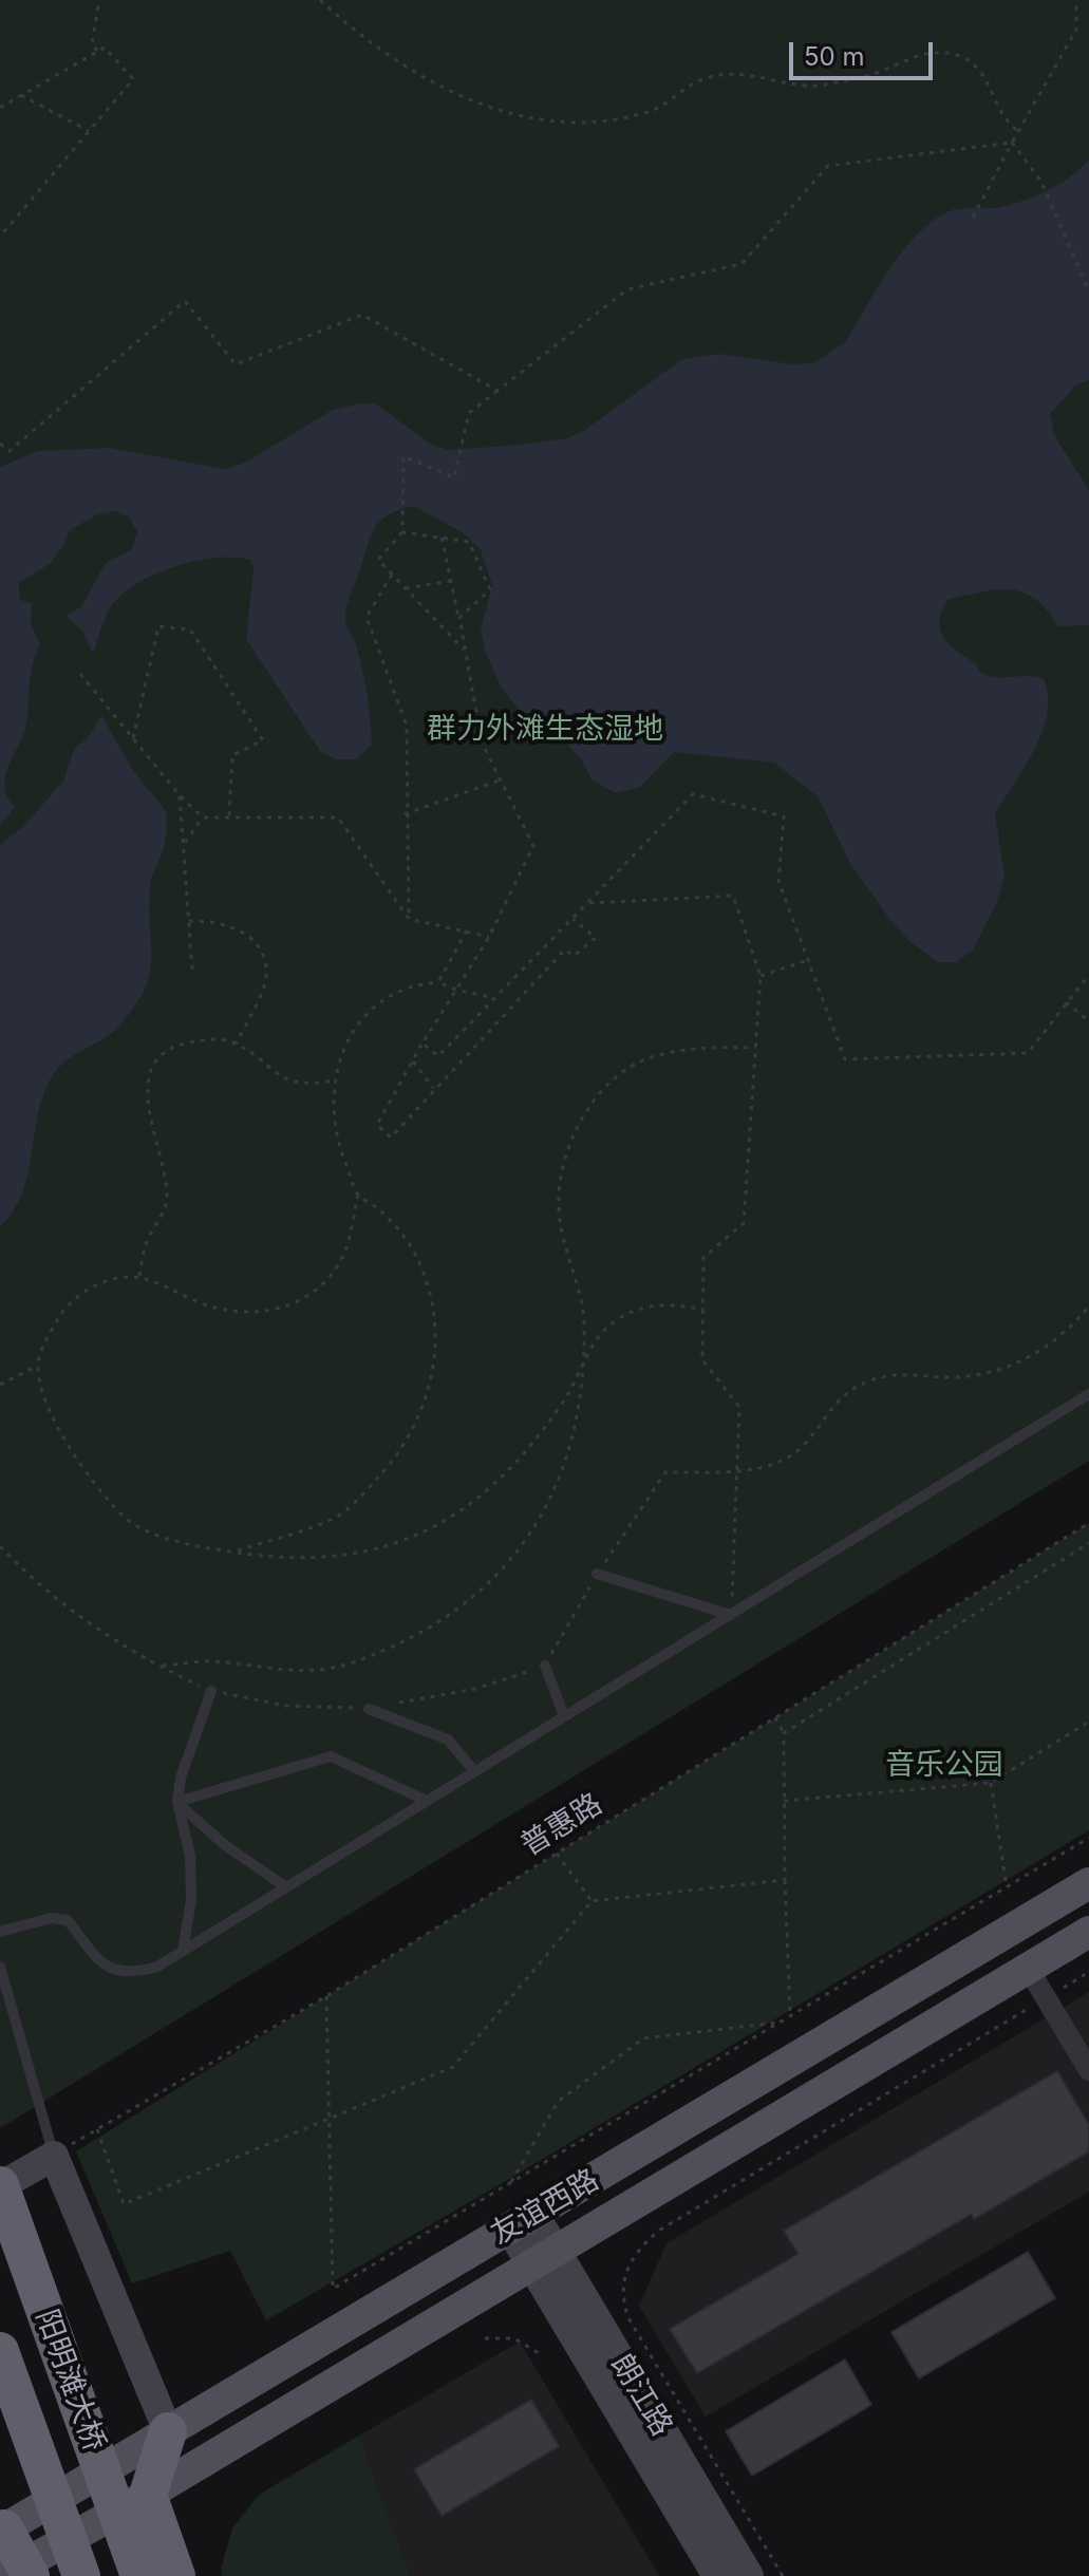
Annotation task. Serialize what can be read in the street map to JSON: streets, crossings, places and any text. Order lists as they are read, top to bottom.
{
  "streets": {
    "highway": ["阳明滩大桥"],
    "main road": ["友谊西路", "朗江路"],
    "path": ["普惠路"]
  },
  "crossings": [
    ["友谊西路", "朗江路"]
  ],
  "parks": ["群力外滩生态湿地", "音乐公园"],
  "scale_bar": "50 m"
}
